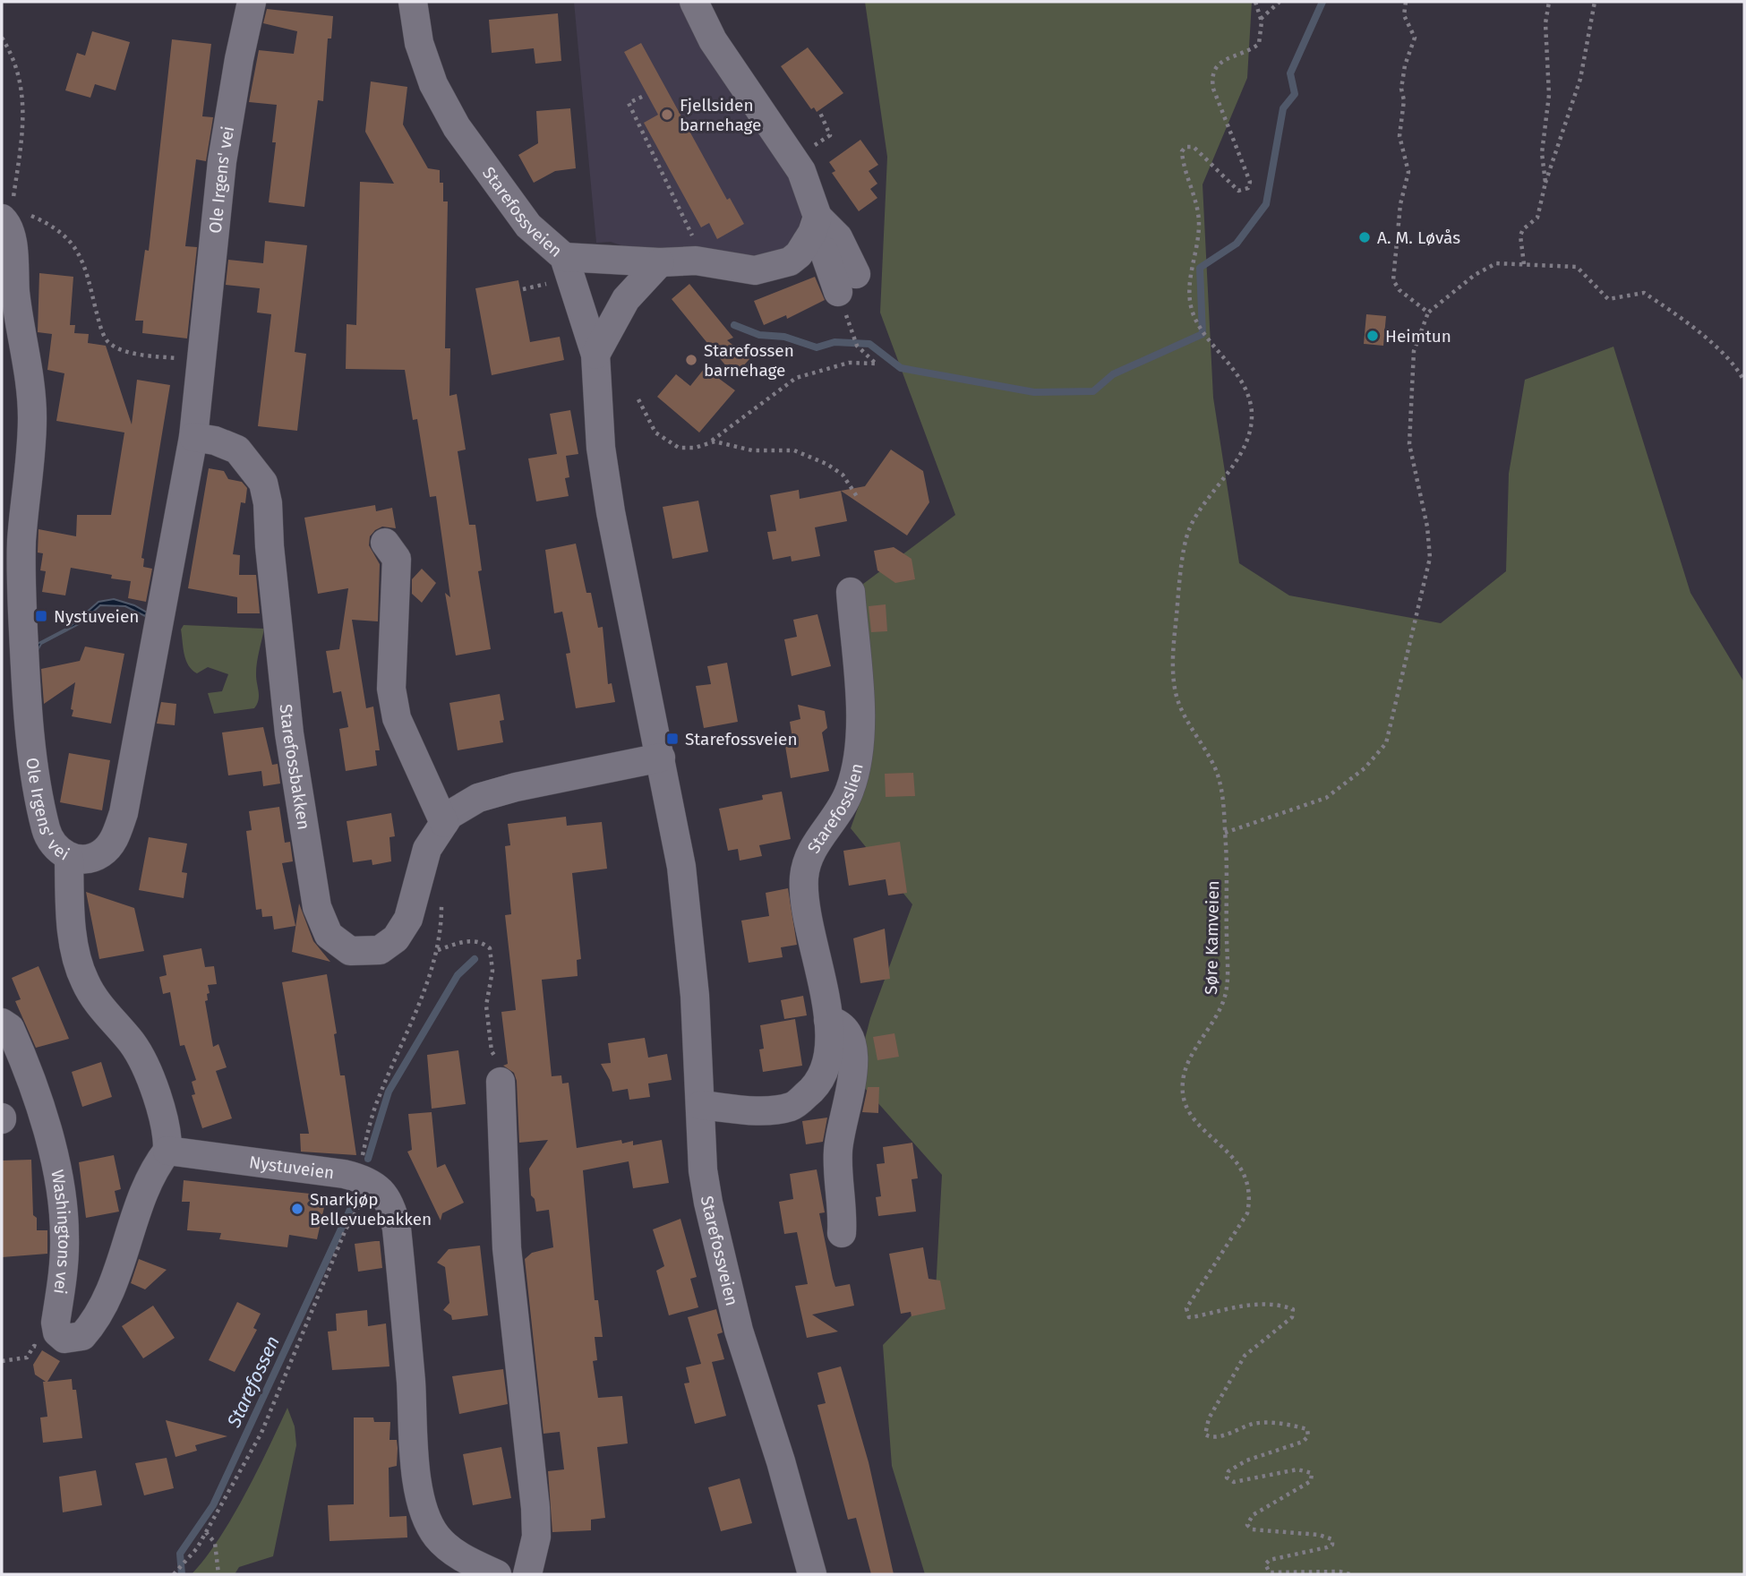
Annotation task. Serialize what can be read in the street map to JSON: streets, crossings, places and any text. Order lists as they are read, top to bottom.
{
  "streets": {
    "street": [
      "Ole Irgens' vei",
      "Starefossveien",
      "Starefossbakken",
      "Starefosslien",
      "Nystuveien",
      "Washingtons vei"
    ],
    "path": ["Søre Kamveien"]
  },
  "crossings": [
    ["Ole Irgens' vei", "Starefossbakken"],
    ["Starefossveien", "Starefossbakken"],
    ["Starefossveien", "Starefosslien"],
    ["Nystuveien", "Washingtons vei"]
  ],
  "water": ["Starefossen"],
  "places": {
    "other": [
      "Fjellsiden barnehage",
      "A. M. Løvås",
      "Heimtun",
      "Starefossen barnehage",
      "Snarkjøp Bellevuebakken"
    ],
    "transit": ["Nystuveien", "Starefossveien"]
  }
}
